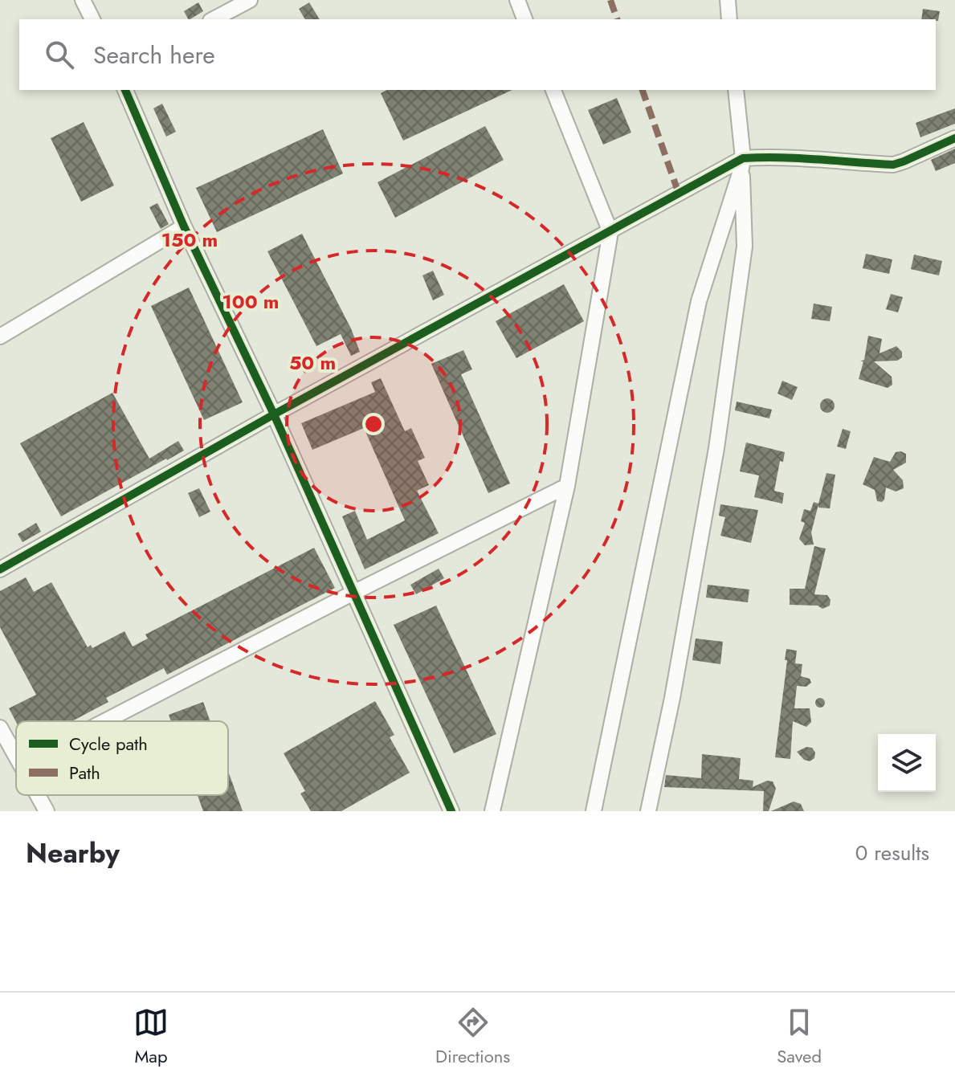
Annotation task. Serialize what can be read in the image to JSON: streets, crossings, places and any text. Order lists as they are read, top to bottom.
{
  "legend": ["Cycle path", "Path"],
  "page": {
    "search": "Search here",
    "heading": ["Nearby", "0 results"],
    "nav": ["Map", "Directions", "Saved"]
  },
  "rings": ["150 m", "100 m", "50 m"]
}
